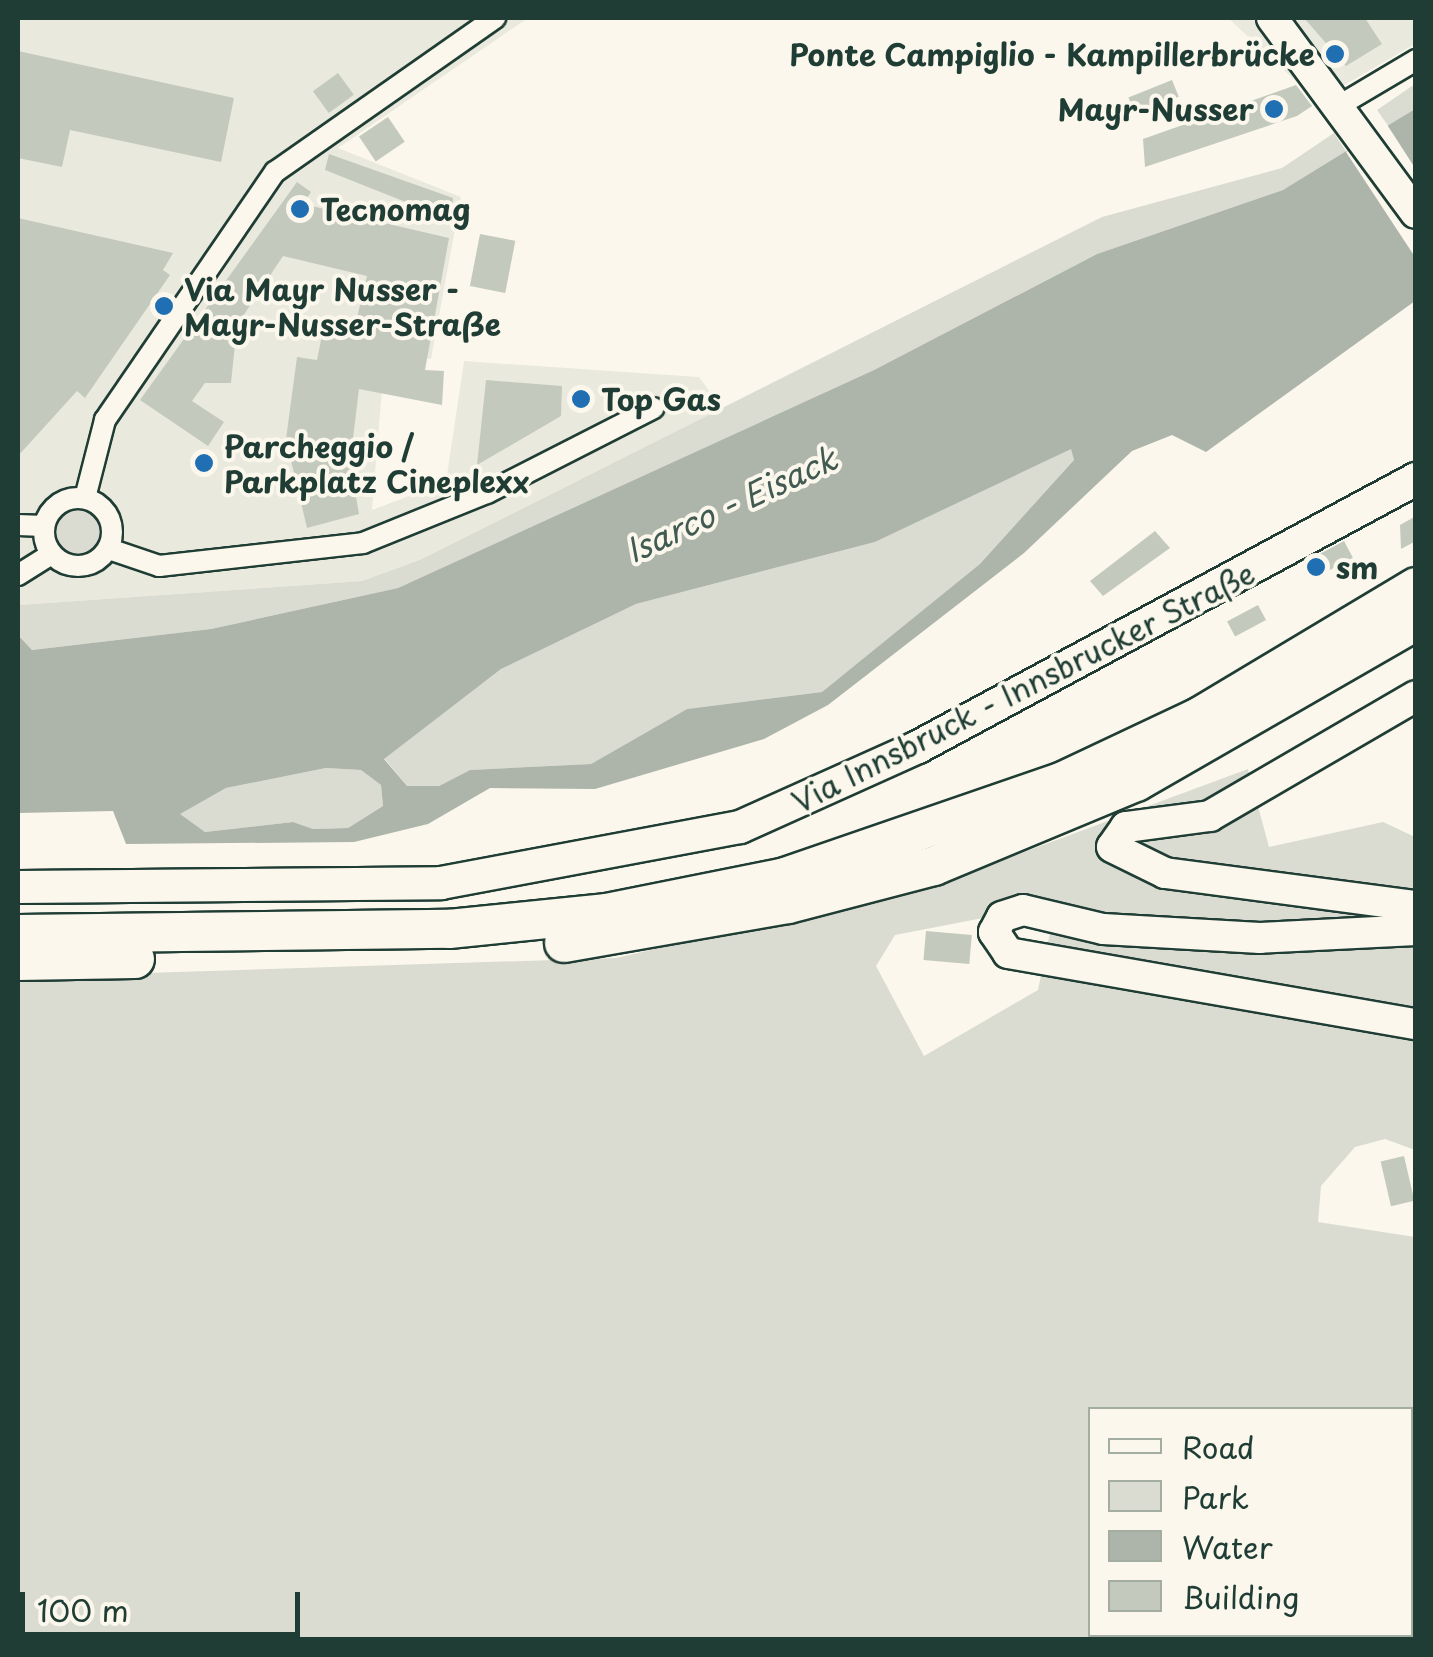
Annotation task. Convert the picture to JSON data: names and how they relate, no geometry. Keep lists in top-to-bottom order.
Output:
{
  "streets": {
    "main road": ["Via Innsbruck - Innsbrucker Straße"]
  },
  "water": ["Isarco - Eisack"],
  "places": [
    "Ponte Campiglio - Kampillerbrücke",
    "Mayr-Nusser",
    "Tecnomag",
    "Via Mayr Nusser - Mayr-Nusser-Straße",
    "Top Gas",
    "Parcheggio / Parkplatz Cineplexx",
    "sm"
  ],
  "legend": [
    "Road",
    "Park",
    "Water",
    "Building"
  ],
  "scale_bar": "100 m"
}
